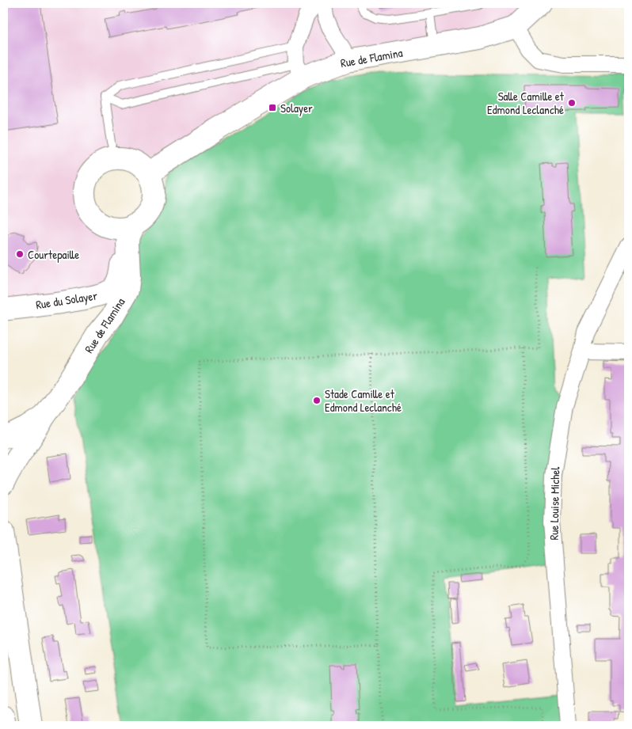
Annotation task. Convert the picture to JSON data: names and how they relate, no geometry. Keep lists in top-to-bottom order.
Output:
{
  "streets": {
    "street": ["Rue de Flamina", "Rue du Solayer", "Rue Louise Michel"]
  },
  "crossings": [
    ["Rue de Flamina", "Rue du Solayer"]
  ],
  "places": {
    "other": ["Salle Camille et Edmond Leclanché", "Courtepaille", "Stade Camille et Edmond Leclanché"],
    "transit": ["Solayer"]
  }
}
